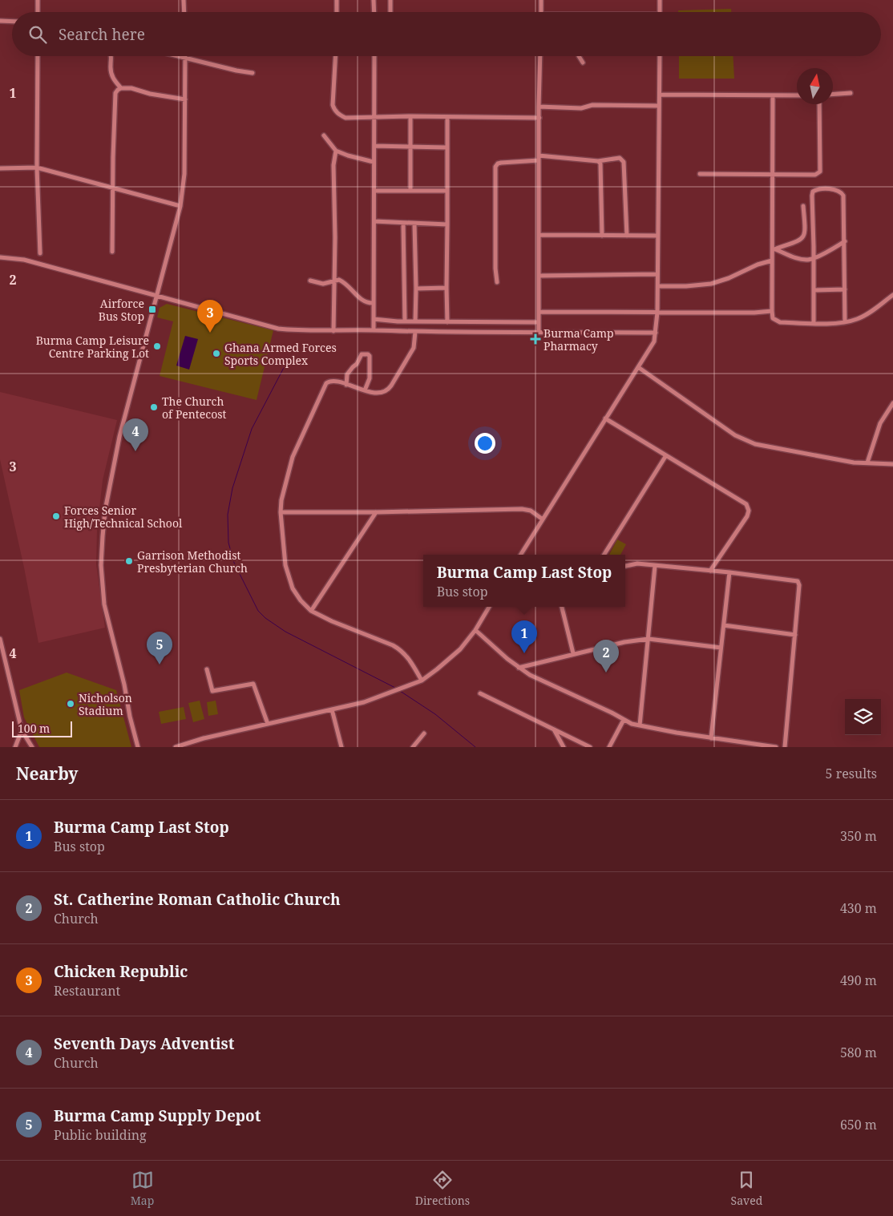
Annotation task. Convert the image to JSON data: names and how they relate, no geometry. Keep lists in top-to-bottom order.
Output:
{
  "places": {
    "transit": ["Airforce Bus Stop"],
    "health": ["Burma Camp Pharmacy"],
    "other": [
      "Burma Camp Leisure Centre Parking Lot",
      "Ghana Armed Forces Sports Complex",
      "The Church of Pentecost",
      "Forces Senior High/Technical School",
      "Garrison Methodist Presbyterian Church",
      "Nicholson Stadium"
    ]
  },
  "scale_bar": "100 m",
  "north": "top",
  "page": {
    "search": "Search here",
    "pins": [
      "3",
      "4",
      "1",
      "5",
      "2"
    ],
    "popup": ["Burma Camp Last Stop", "Bus stop"],
    "scale": "100 m",
    "heading": ["Nearby", "5 results"],
    "list": [
      {
        "mark": "1",
        "name": "Burma Camp Last Stop",
        "note": "Bus stop",
        "value": "350 m"
      },
      {
        "mark": "2",
        "name": "St. Catherine Roman Catholic Church",
        "note": "Church",
        "value": "430 m"
      },
      {
        "mark": "3",
        "name": "Chicken Republic",
        "note": "Restaurant",
        "value": "490 m"
      },
      {
        "mark": "4",
        "name": "Seventh Days Adventist",
        "note": "Church",
        "value": "580 m"
      },
      {
        "mark": "5",
        "name": "Burma Camp Supply Depot",
        "note": "Public building",
        "value": "650 m"
      }
    ],
    "nav": ["Map", "Directions", "Saved"]
  },
  "grid": {
    "rows": [
      "1",
      "2",
      "3",
      "4"
    ]
  }
}
